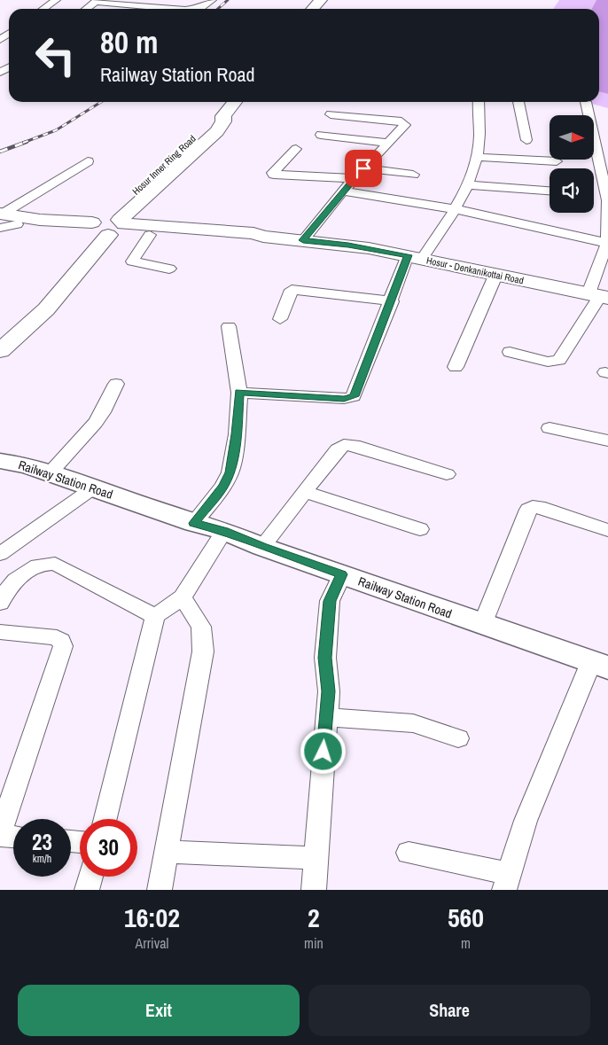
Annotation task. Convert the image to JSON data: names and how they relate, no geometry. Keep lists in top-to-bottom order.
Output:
{
  "streets": {
    "main road": ["Hosur Inner Ring Road", "Hosur - Denkanikottai Road", "Railway Station Road"]
  },
  "crossings": [
    ["Hosur Inner Ring Road", "Hosur - Denkanikottai Road"]
  ],
  "north": "right",
  "page": {
    "turn": ["80 m", "Railway Station Road"],
    "speed": "23 km/h",
    "limit": "30",
    "eta": [
      "16:02",
      "Arrival",
      "2",
      "min",
      "560",
      "m"
    ],
    "buttons": ["Exit", "Share"]
  }
}
